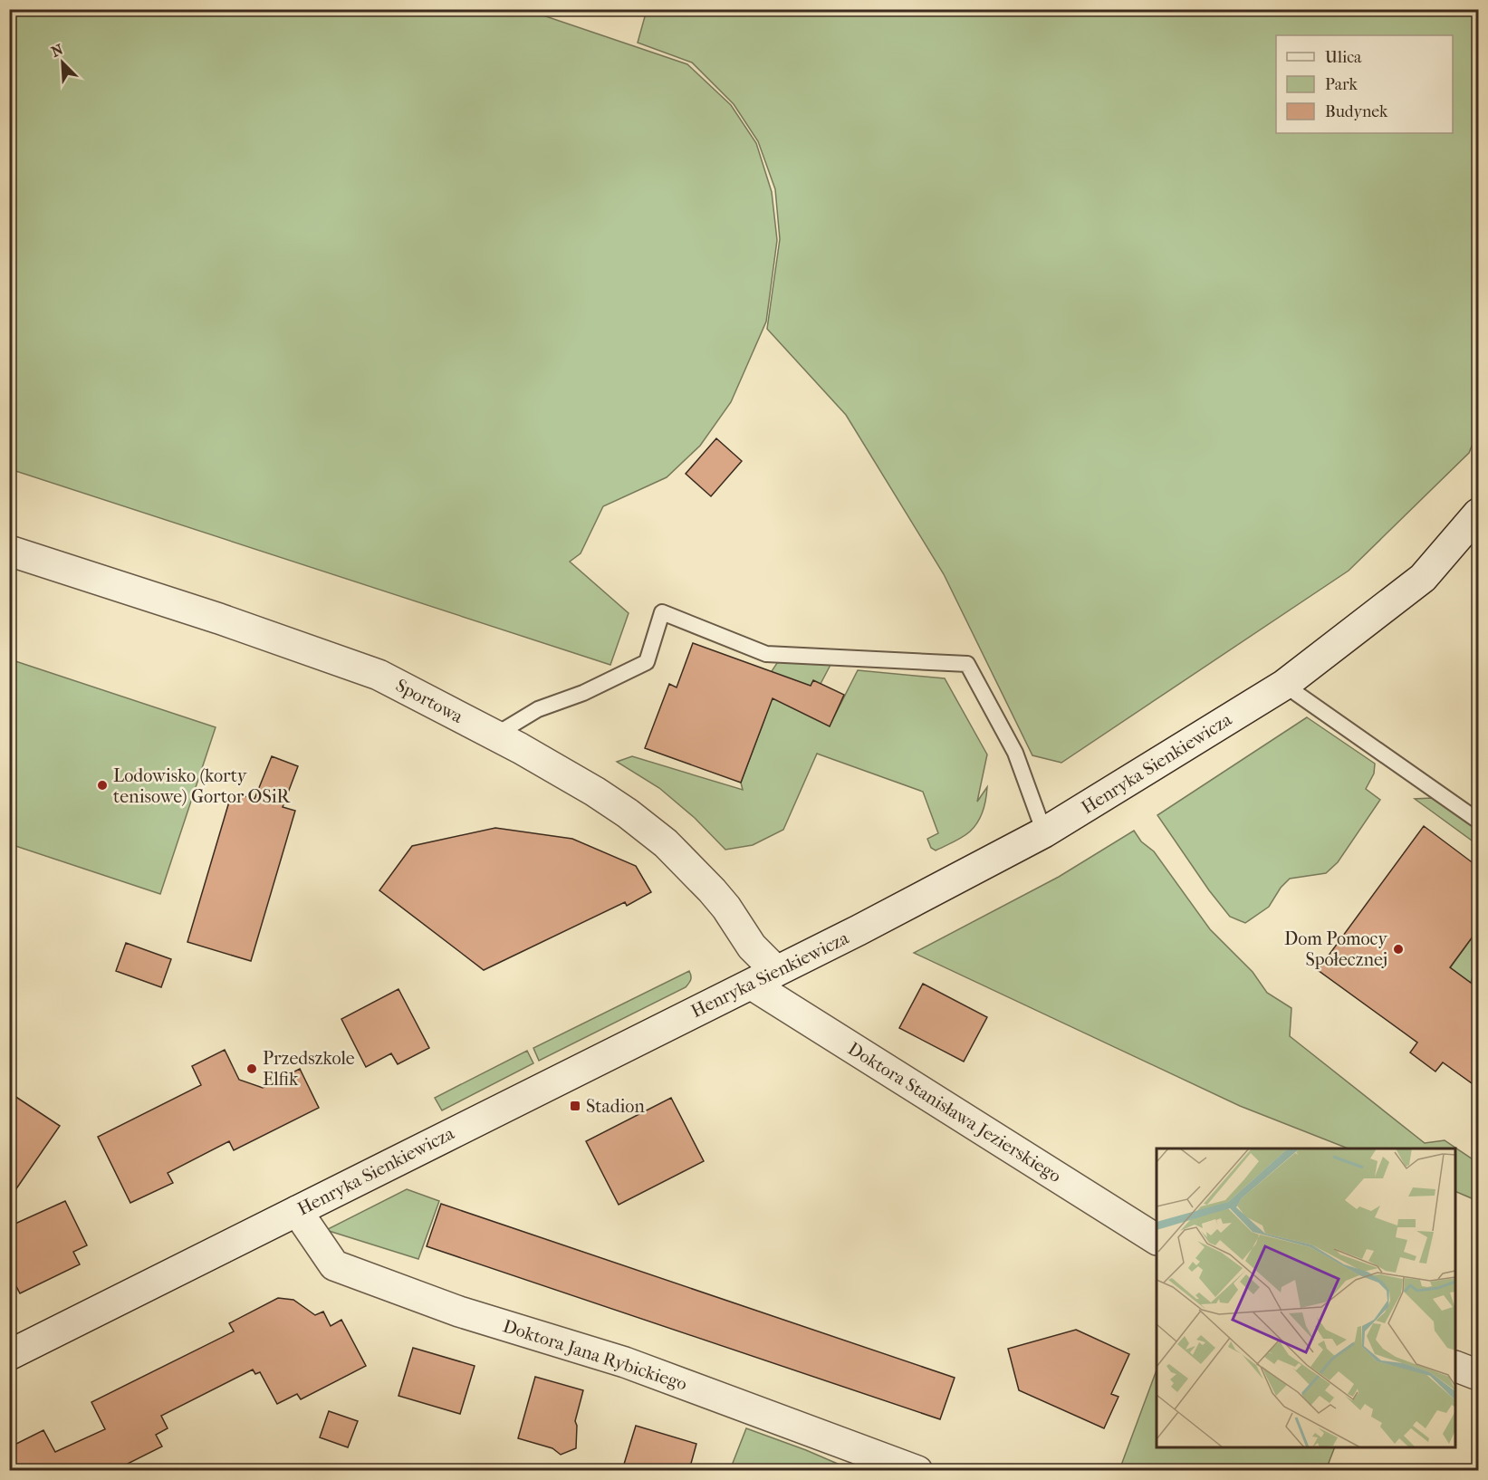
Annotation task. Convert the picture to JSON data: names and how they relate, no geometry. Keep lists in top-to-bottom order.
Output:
{
  "streets": {
    "street": [
      "Sportowa",
      "Henryka Sienkiewicza",
      "Doktora Stanisława Jezierskiego",
      "Doktora Jana Rybickiego"
    ]
  },
  "crossings": [
    ["Sportowa", "Henryka Sienkiewicza"],
    ["Sportowa", "Doktora Stanisława Jezierskiego"],
    ["Henryka Sienkiewicza", "Doktora Stanisława Jezierskiego"],
    ["Henryka Sienkiewicza", "Doktora Jana Rybickiego"]
  ],
  "places": {
    "other": ["Lodowisko (korty tenisowe) Gortor OSiR", "Dom Pomocy Społecznej", "Przedszkole Elfik"],
    "transit": ["Stadion"]
  },
  "legend": ["Ulica", "Park", "Budynek"],
  "north": "top left"
}
